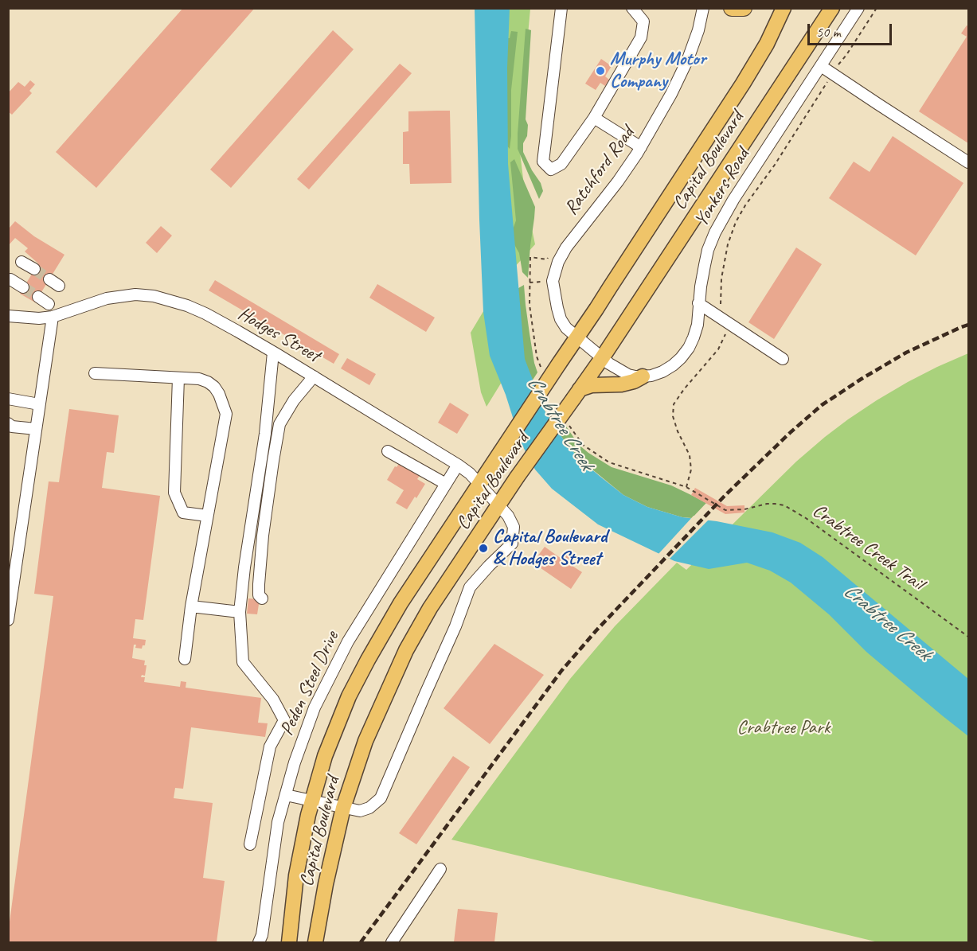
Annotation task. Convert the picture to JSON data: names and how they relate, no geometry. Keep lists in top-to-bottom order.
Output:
{
  "streets": {
    "main road": ["Capital Boulevard"],
    "street": [
      "Ratchford Road",
      "Yonkers Road",
      "Hodges Street",
      "Peden Steel Drive"
    ],
    "path": ["Crabtree Creek Trail"]
  },
  "crossings": [
    ["Capital Boulevard", "Ratchford Road"],
    ["Capital Boulevard", "Hodges Street"],
    ["Hodges Street", "Peden Steel Drive"]
  ],
  "water": ["Crabtree Creek"],
  "parks": ["Crabtree Park"],
  "places": ["Murphy Motor Company", "Capital Boulevard & Hodges Street"],
  "scale_bar": "50 m"
}
